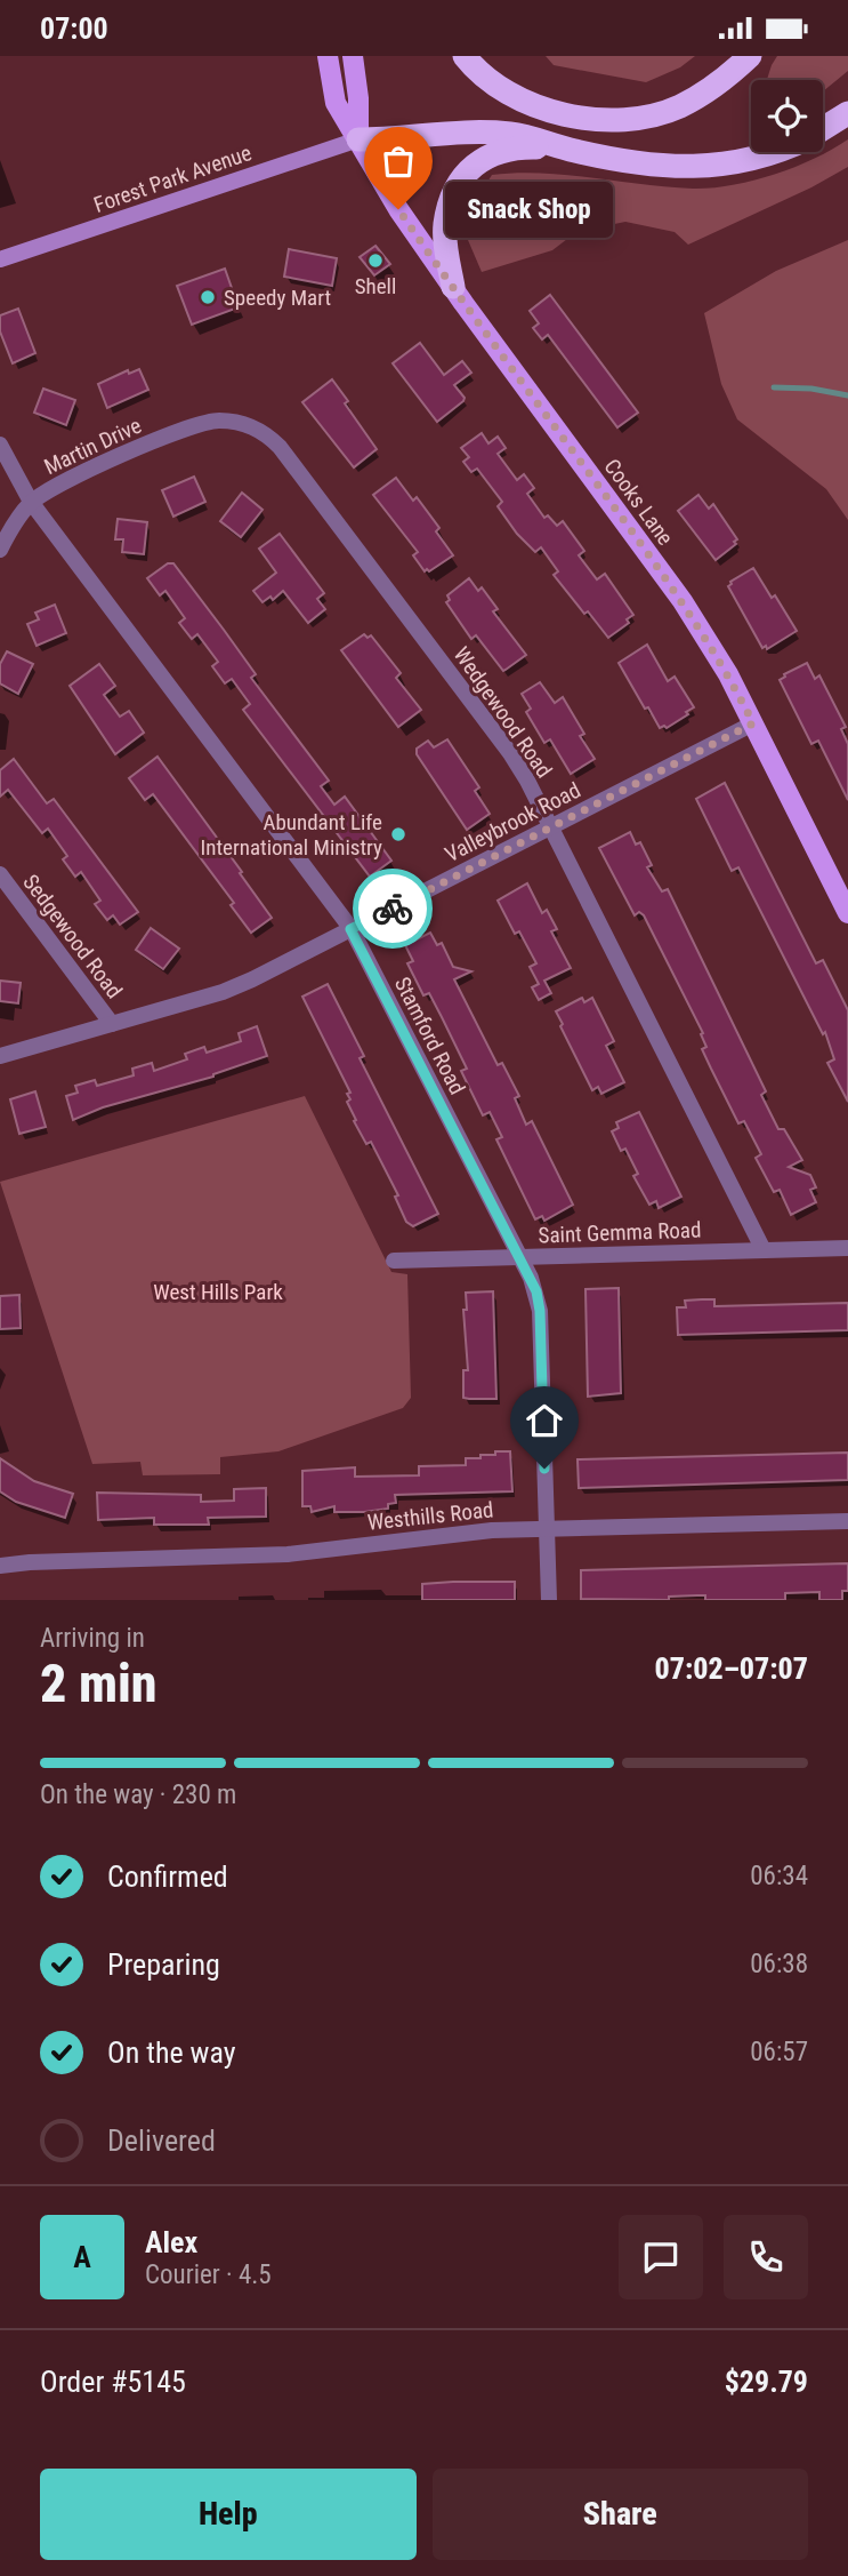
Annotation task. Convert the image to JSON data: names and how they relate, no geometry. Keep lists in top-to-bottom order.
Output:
{
  "streets": {
    "main road": ["Cooks Lane"],
    "street": [
      "Forest Park Avenue",
      "Martin Drive",
      "Wedgewood Road",
      "Valleybrook Road",
      "Sedgewood Road",
      "Stamford Road",
      "Saint Gemma Road",
      "Westhills Road"
    ]
  },
  "crossings": [
    ["Forest Park Avenue", "Cooks Lane"],
    ["Martin Drive", "Wedgewood Road"],
    ["Martin Drive", "Stamford Road"],
    ["Cooks Lane", "Valleybrook Road"],
    ["Wedgewood Road", "Valleybrook Road"],
    ["Wedgewood Road", "Saint Gemma Road"],
    ["Valleybrook Road", "Sedgewood Road"],
    ["Valleybrook Road", "Stamford Road"],
    ["Stamford Road", "Saint Gemma Road"],
    ["Stamford Road", "Westhills Road"]
  ],
  "parks": ["West Hills Park"],
  "places": [
    "Snack Shop",
    "Shell",
    "Speedy Mart",
    "Abundant Life International Ministry"
  ],
  "page": {
    "status": "07:00",
    "bubble": "Snack Shop",
    "heading": ["2 min", "Arriving in", "07:02–07:07"],
    "panel": [
      "Alex",
      "Courier · 4.5",
      "Order #5145",
      "$29.79"
    ],
    "bar": "On the way · 230 m",
    "list": [
      ["Confirmed", "06:34"],
      ["Preparing", "06:38"],
      ["On the way", "06:57"],
      "Delivered"
    ],
    "round": "A",
    "buttons": ["Help", "Share"]
  }
}
